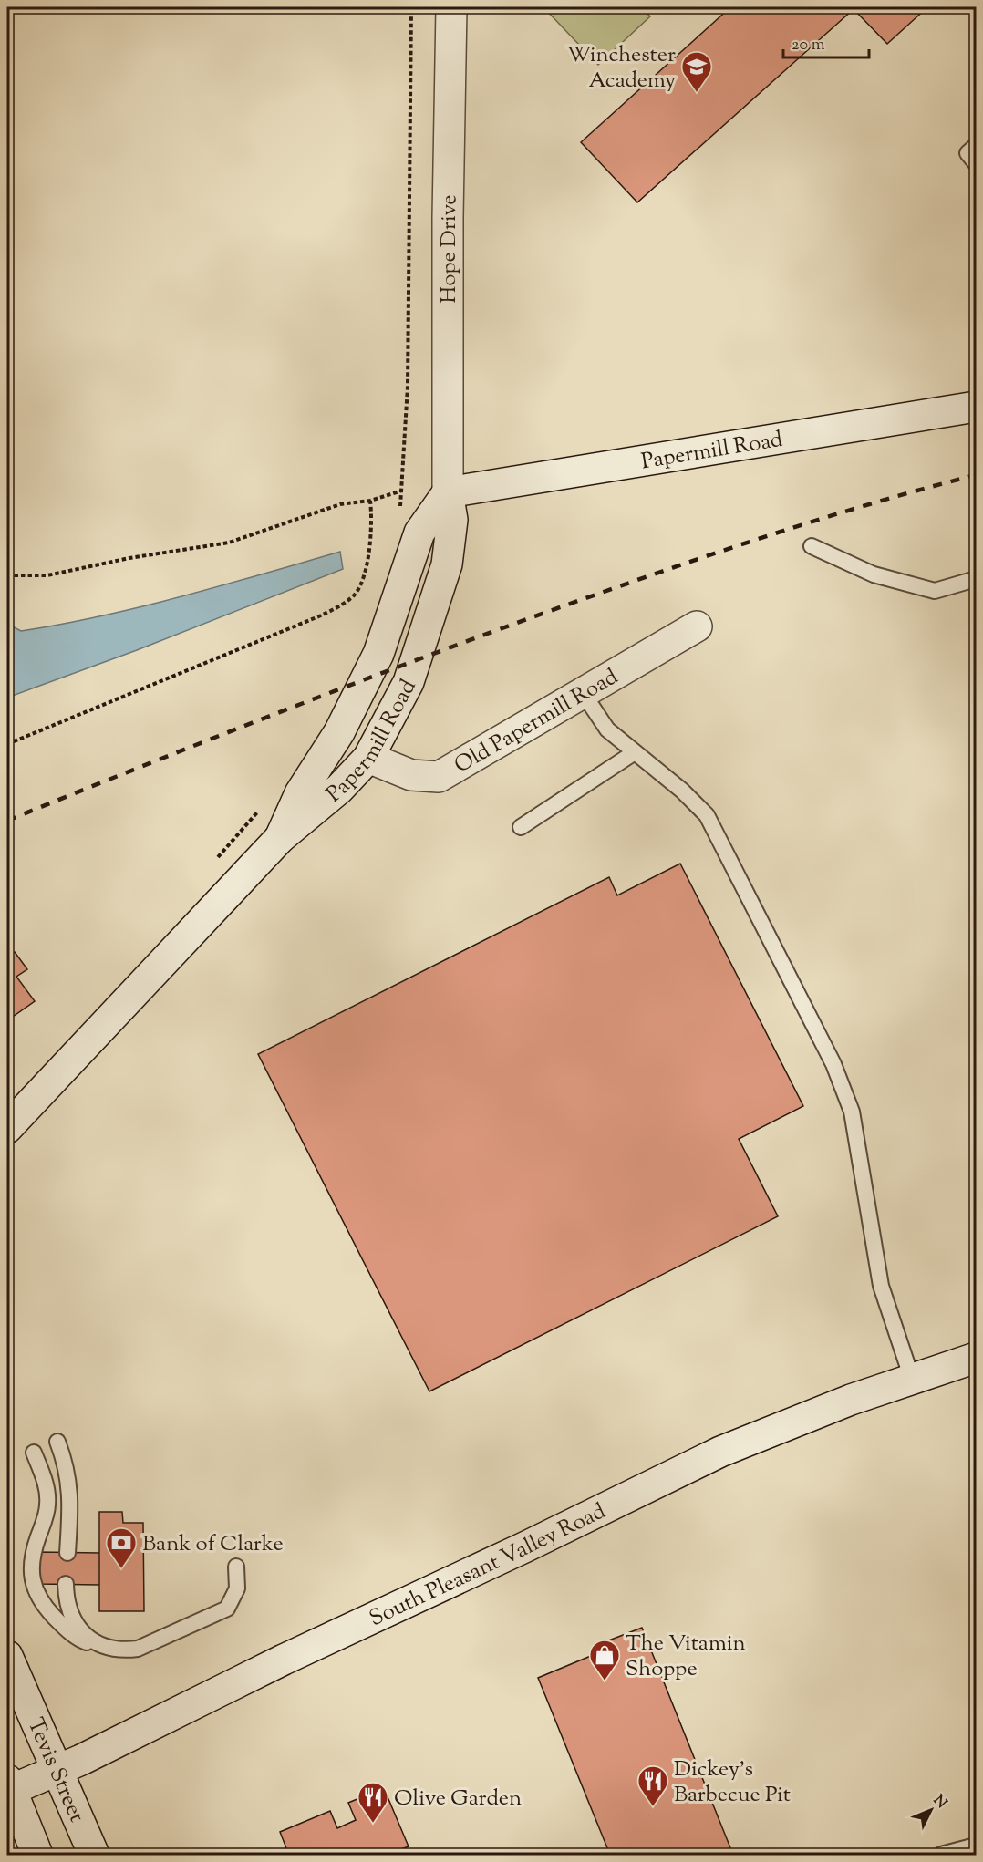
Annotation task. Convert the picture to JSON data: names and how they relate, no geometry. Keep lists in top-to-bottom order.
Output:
{
  "streets": {
    "main road": [
      "Hope Drive",
      "Papermill Road",
      "Old Papermill Road",
      "South Pleasant Valley Road",
      "Tevis Street"
    ]
  },
  "crossings": [
    ["Hope Drive", "Papermill Road"],
    ["Papermill Road", "Old Papermill Road"],
    ["South Pleasant Valley Road", "Tevis Street"]
  ],
  "places": {
    "school or university": ["Winchester Academy"],
    "bank": ["Bank of Clarke"],
    "shop": ["The Vitamin Shoppe"],
    "restaurant": ["Dickey's Barbecue Pit", "Olive Garden"]
  },
  "scale_bar": "20 m",
  "north": "top right"
}
